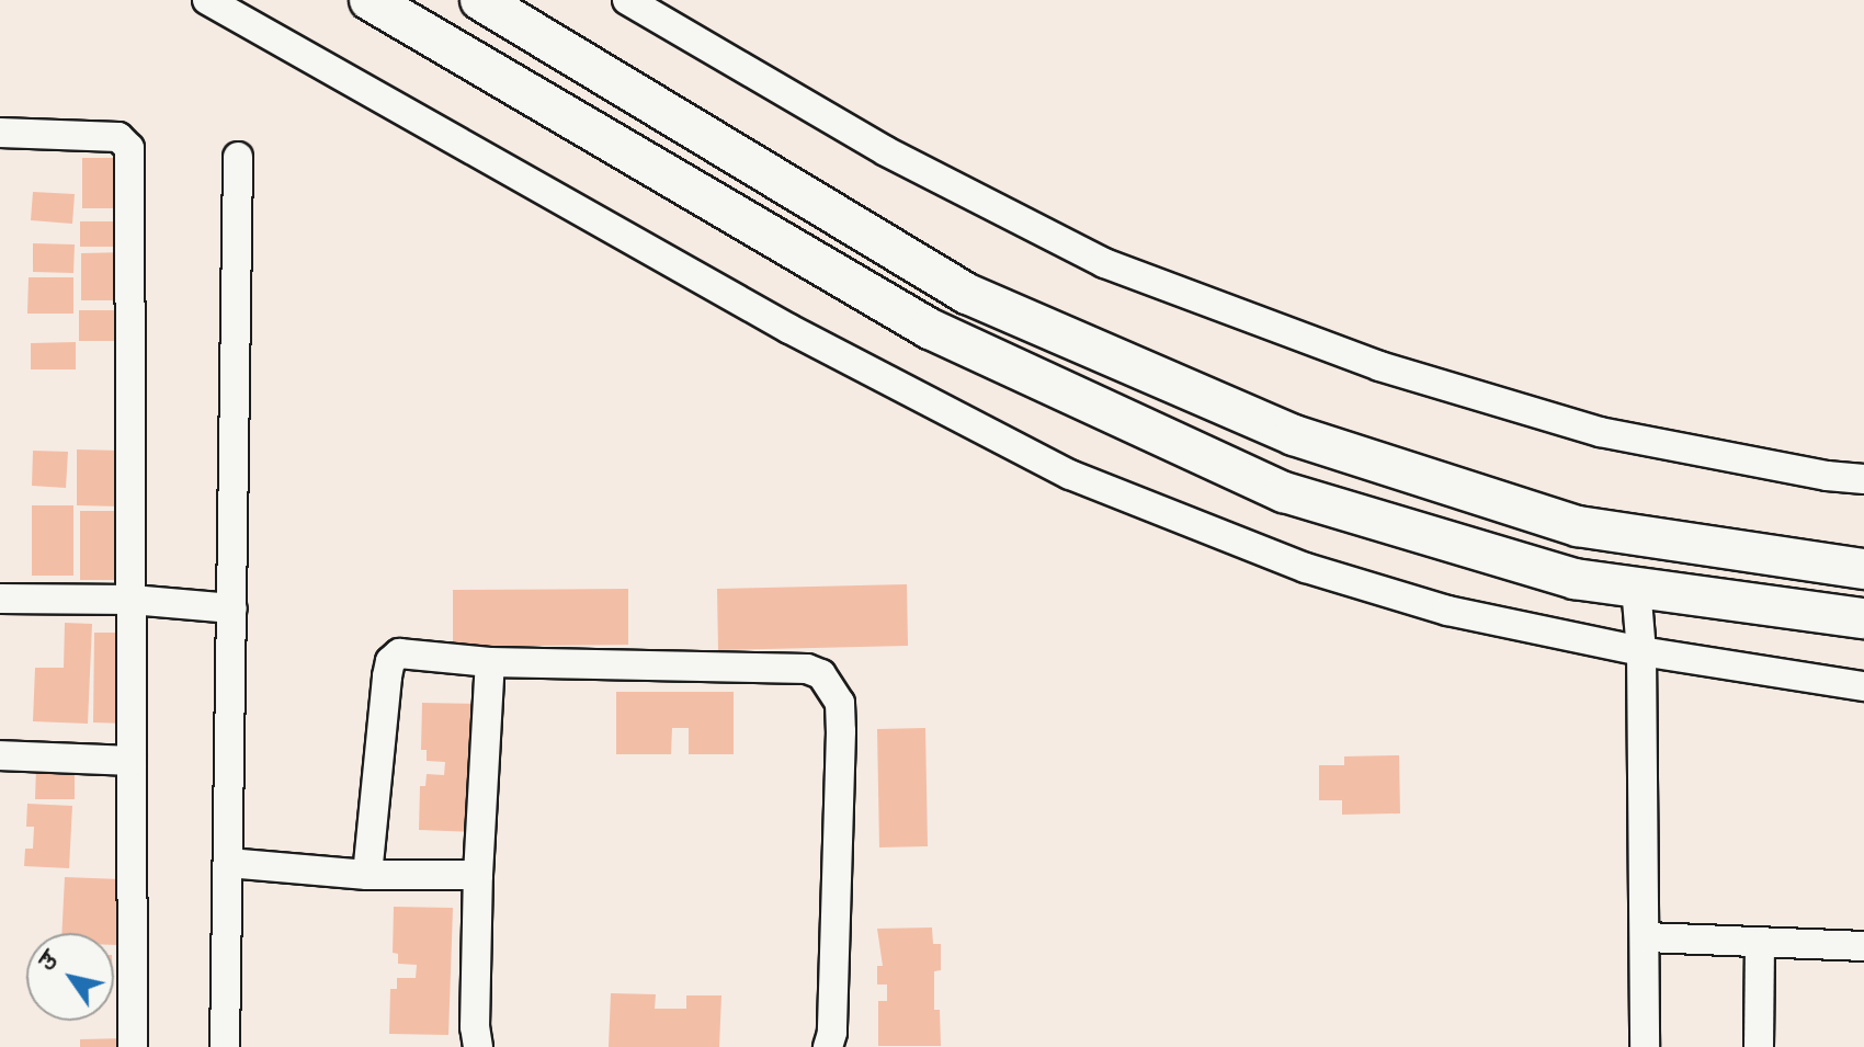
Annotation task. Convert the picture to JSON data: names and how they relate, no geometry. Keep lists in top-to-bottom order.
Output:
{
  "north": "top left"
}
